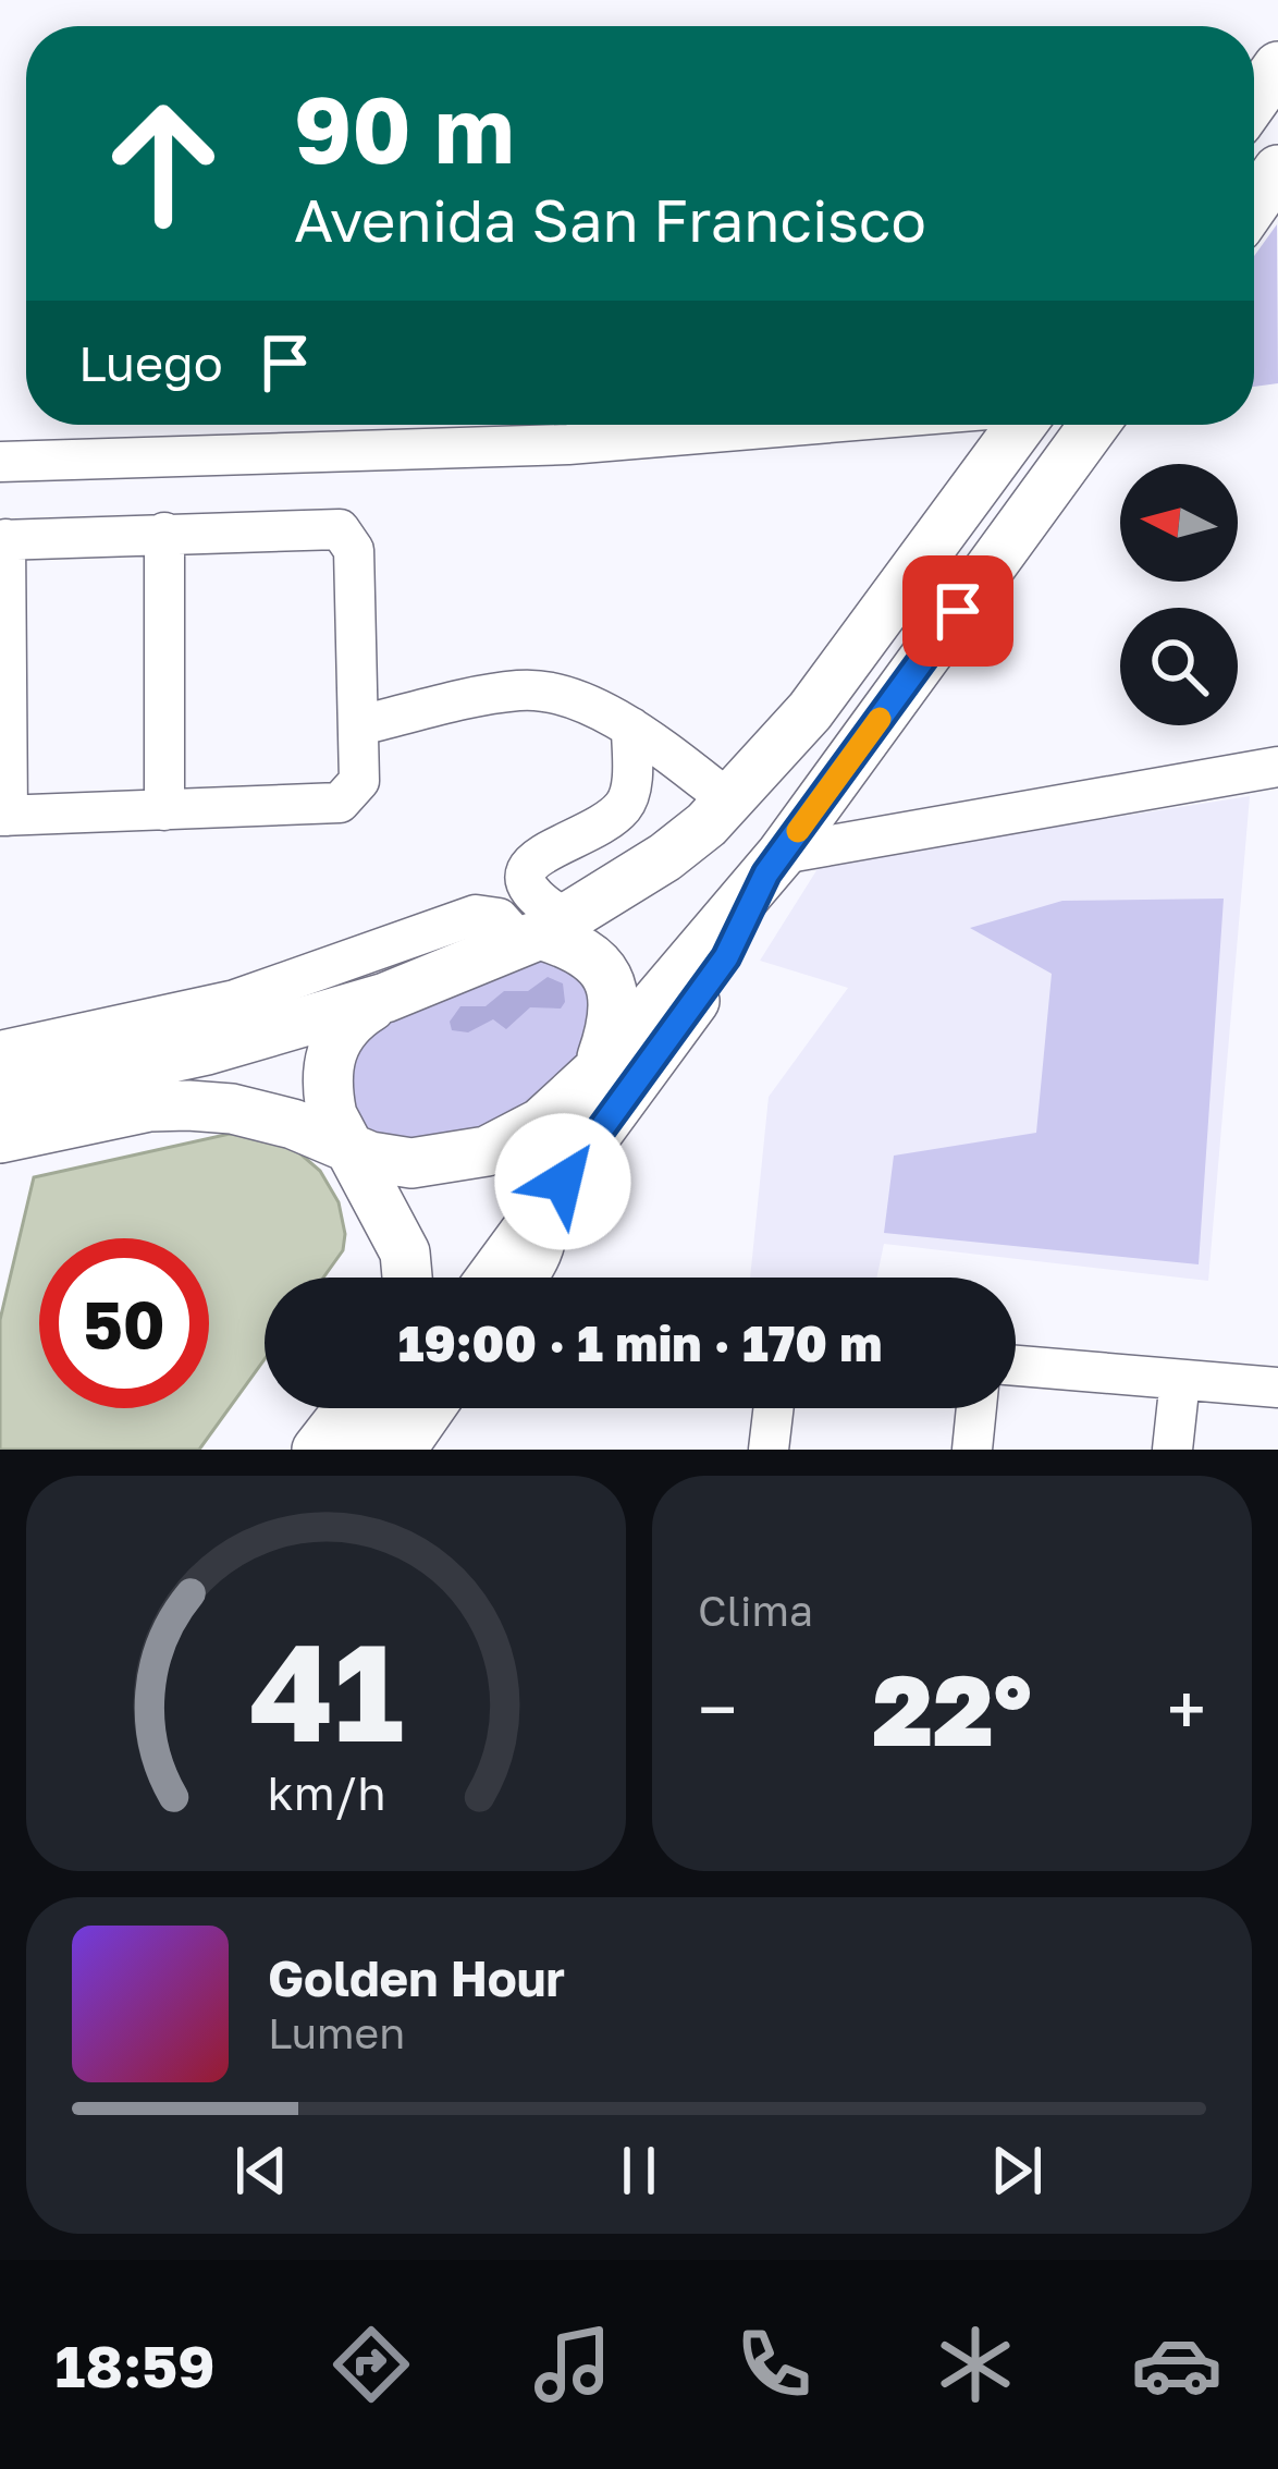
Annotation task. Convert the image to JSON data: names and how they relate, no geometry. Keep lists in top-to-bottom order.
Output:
{
  "north": "left",
  "page": {
    "turn": ["90 m", "Avenida San Francisco"],
    "then": "Luego",
    "limit": "50",
    "trip": "19:00 · 1 min · 170 m",
    "tile": "Clima",
    "heat": ["−", "22°", "+"],
    "song": ["Golden Hour", "Lumen"],
    "tabs": "18:59",
    "gauge": ["41", "km/h"]
  }
}
